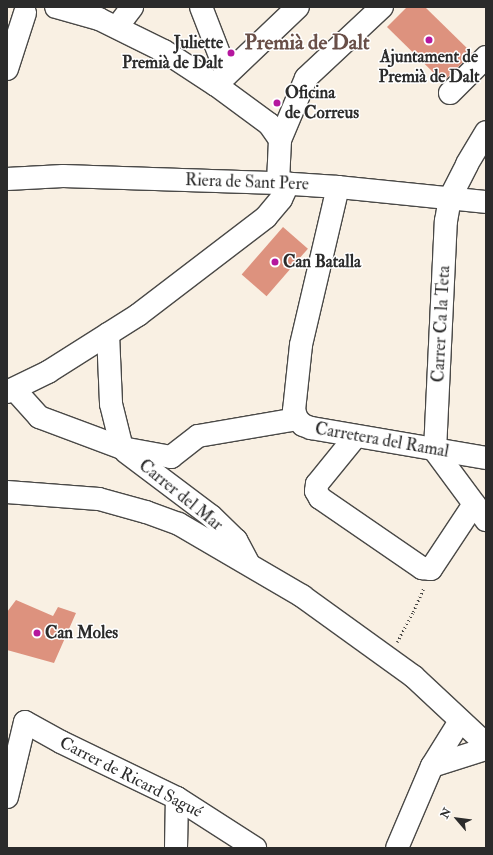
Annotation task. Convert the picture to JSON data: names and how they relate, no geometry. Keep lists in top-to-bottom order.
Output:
{
  "streets": {
    "street": [
      "Riera de Sant Pere",
      "Carrer Ca la Teta",
      "Carretera del Ramal",
      "Carrer del Mar",
      "Carrer de Ricard Sagué"
    ]
  },
  "crossings": [
    ["Riera de Sant Pere", "Carrer Ca la Teta"],
    ["Carrer Ca la Teta", "Carretera del Ramal"],
    ["Carretera del Ramal", "Carrer del Mar"]
  ],
  "districts": ["Premià de Dalt"],
  "places": [
    "Ajuntament de Premià de Dalt",
    "Juliette Premià de Dalt",
    "Oficina de Correus",
    "Can Batalla",
    "Can Moles"
  ],
  "north": "top left"
}
